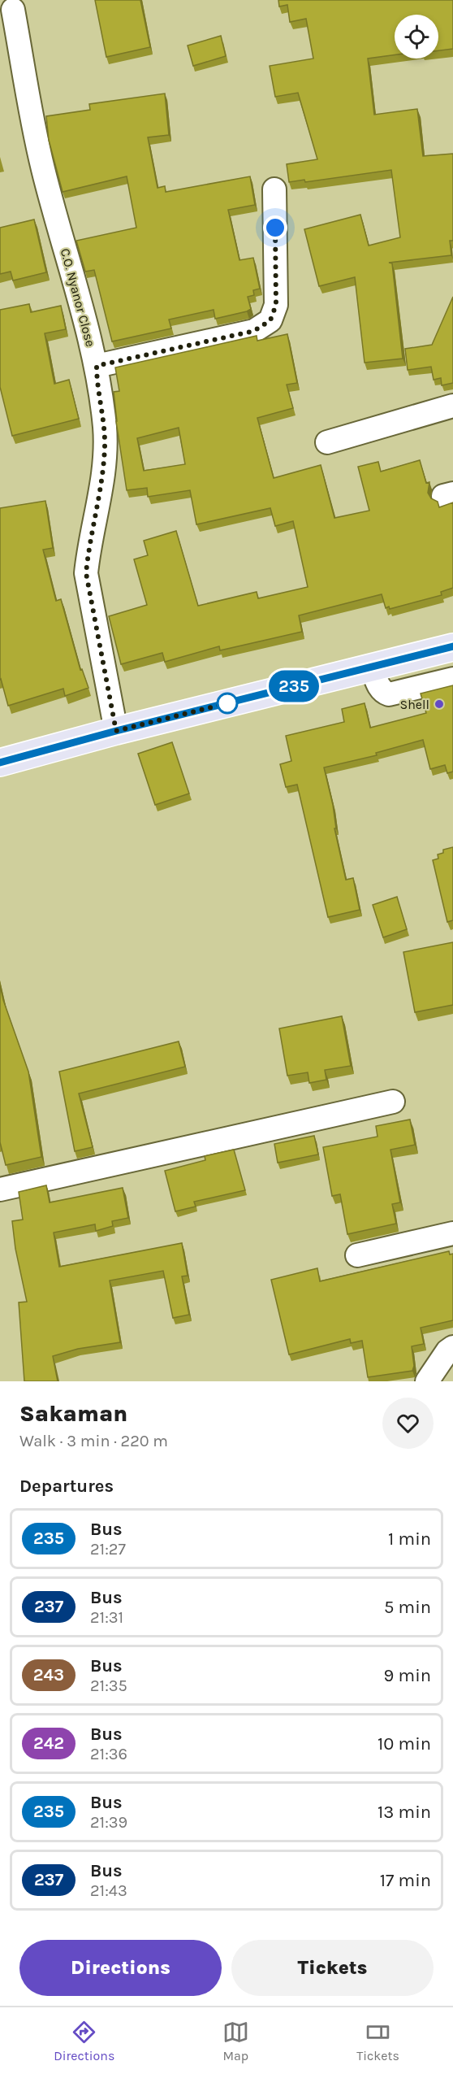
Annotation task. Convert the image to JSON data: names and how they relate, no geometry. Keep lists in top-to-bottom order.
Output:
{
  "streets": {
    "street": ["C.O. Nyanor Close"]
  },
  "places": ["Shell"],
  "lines": ["bus line 235"],
  "page": {
    "on_map": "235",
    "heading": [
      ["Sakaman", "Walk · 3 min · 220 m"],
      "Departures"
    ],
    "list": [
      {
        "mark": "235",
        "name": "Bus",
        "note": "21:27",
        "value": "1 min"
      },
      {
        "mark": "237",
        "name": "Bus",
        "note": "21:31",
        "value": "5 min"
      },
      {
        "mark": "243",
        "name": "Bus",
        "note": "21:35",
        "value": "9 min"
      },
      {
        "mark": "242",
        "name": "Bus",
        "note": "21:36",
        "value": "10 min"
      },
      {
        "mark": "235",
        "name": "Bus",
        "note": "21:39",
        "value": "13 min"
      },
      {
        "mark": "237",
        "name": "Bus",
        "note": "21:43",
        "value": "17 min"
      }
    ],
    "buttons": ["Directions", "Tickets"],
    "tabs": ["Directions", "Map", "Tickets"]
  }
}
